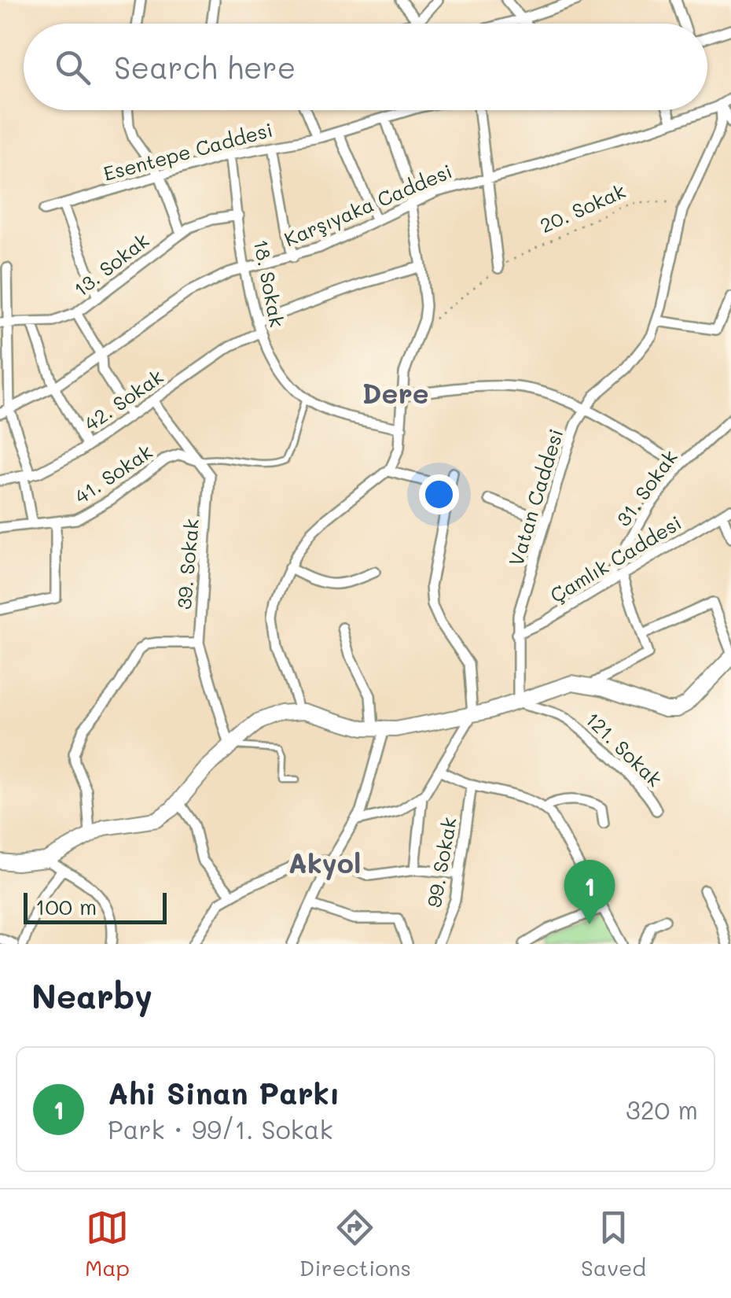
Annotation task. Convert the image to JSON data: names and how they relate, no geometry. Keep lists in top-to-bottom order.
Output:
{
  "streets": {
    "street": [
      "Esentepe Caddesi",
      "Karşıyaka Caddesi",
      "13. Sokak",
      "18. Sokak",
      "42. Sokak",
      "41. Sokak",
      "31. Sokak",
      "Vatan Caddesi",
      "Çamlık Caddesi",
      "39. Sokak",
      "121. Sokak",
      "99. Sokak"
    ],
    "path": ["20. Sokak"]
  },
  "crossings": [
    ["Esentepe Caddesi", "18. Sokak"],
    ["Karşıyaka Caddesi", "18. Sokak"],
    ["Karşıyaka Caddesi", "Vatan Caddesi"],
    ["20. Sokak", "Vatan Caddesi"],
    ["13. Sokak", "18. Sokak"],
    ["18. Sokak", "42. Sokak"],
    ["42. Sokak", "39. Sokak"],
    ["41. Sokak", "39. Sokak"],
    ["31. Sokak", "Çamlık Caddesi"],
    ["Vatan Caddesi", "Çamlık Caddesi"],
    ["Vatan Caddesi", "121. Sokak"]
  ],
  "districts": ["Dere", "Akyol"],
  "scale_bar": "100 m",
  "page": {
    "search": "Search here",
    "pins": "1",
    "scale": "100 m",
    "heading": "Nearby",
    "list": [
      {
        "mark": "1",
        "name": "Ahi Sinan Parkı",
        "note": "Park · 99/1. Sokak",
        "value": "320 m"
      }
    ],
    "nav": ["Map", "Directions", "Saved"]
  }
}
